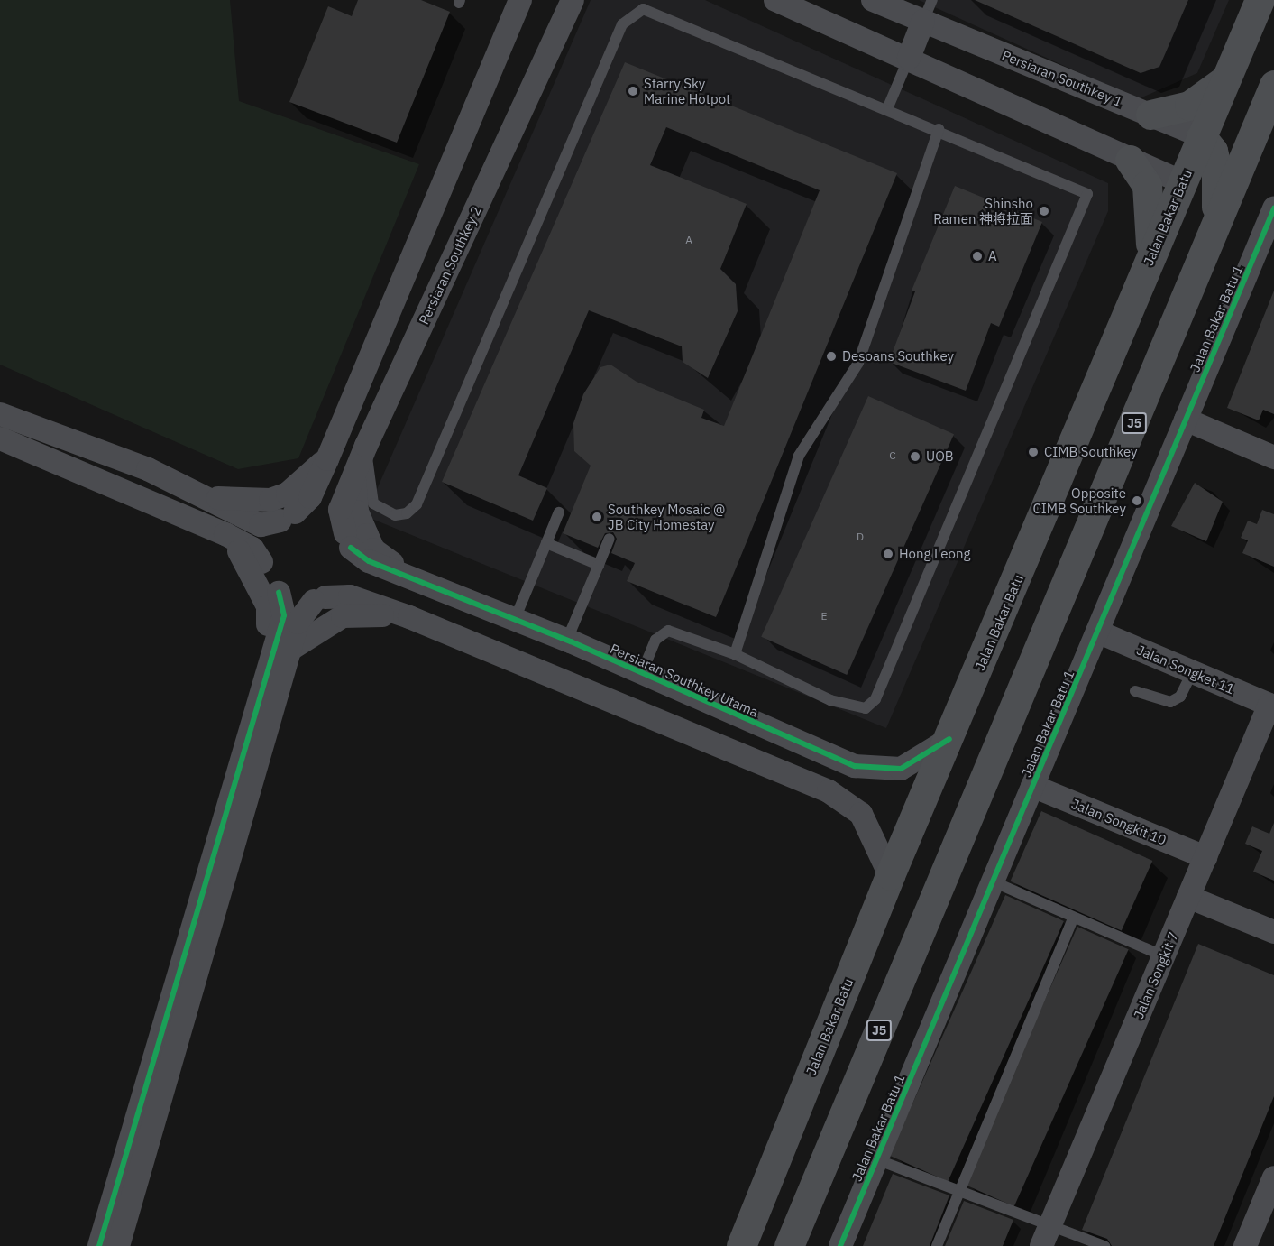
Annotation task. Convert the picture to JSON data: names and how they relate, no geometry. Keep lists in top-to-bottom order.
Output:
{
  "streets": {
    "main road": ["Jalan Bakar Batu", "J5"],
    "street": [
      "Persiaran Southkey 1",
      "Persiaran Southkey 2",
      "Jalan Bakar Batu 1",
      "Jalan Songket 11",
      "Persiaran Southkey Utama",
      "Jalan Songkit 10",
      "Jalan Songkit 7"
    ]
  },
  "crossings": [
    ["Persiaran Southkey 1", "Jalan Bakar Batu"],
    ["Jalan Bakar Batu", "Persiaran Southkey Utama"],
    ["Persiaran Southkey 2", "Persiaran Southkey Utama"],
    ["Jalan Bakar Batu 1", "Jalan Songket 11"],
    ["Jalan Bakar Batu 1", "Jalan Songkit 10"],
    ["Jalan Songket 11", "Jalan Songkit 7"],
    ["Jalan Songkit 10", "Jalan Songkit 7"]
  ],
  "places": [
    "Starry Sky Marine Hotpot",
    "Shinsho Ramen 神将拉面",
    "A",
    "Desoans Southkey",
    "CIMB Southkey",
    "UOB",
    "Opposite CIMB Southkey",
    "Southkey Mosaic @ JB City Homestay",
    "Hong Leong"
  ],
  "house_numbers": [
    "A",
    "C",
    "D",
    "E"
  ]
}
